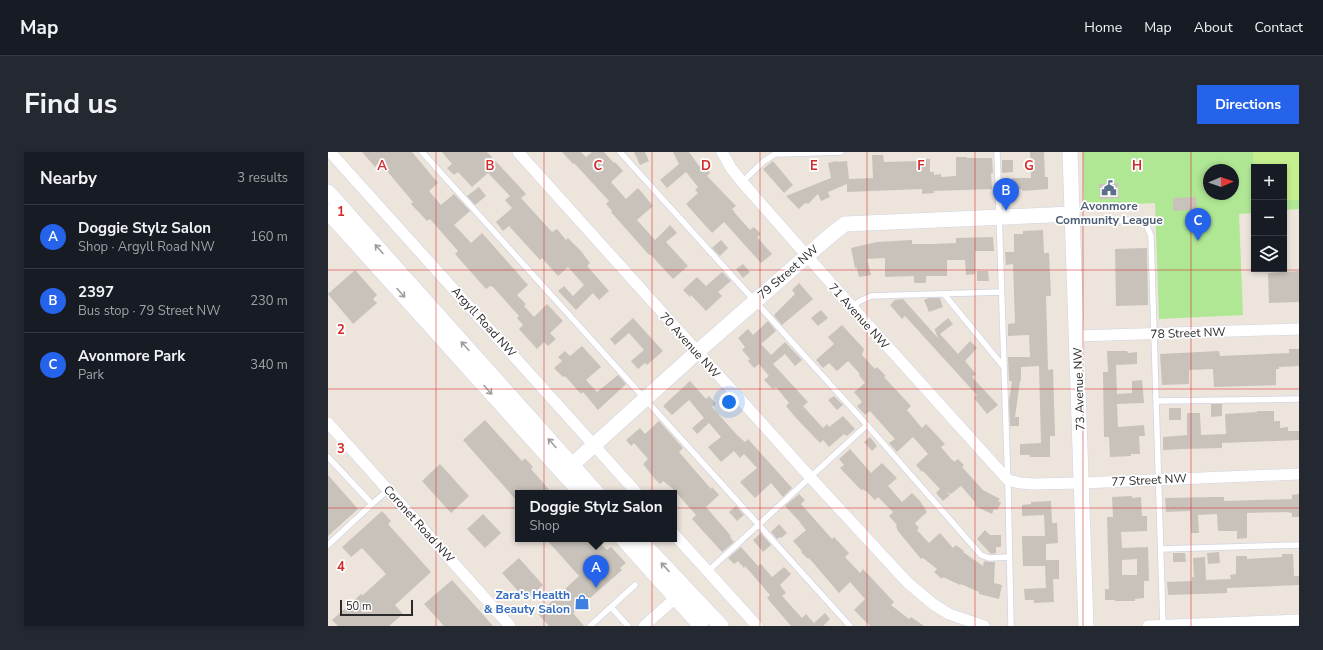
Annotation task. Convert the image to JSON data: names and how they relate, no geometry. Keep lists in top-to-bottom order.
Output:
{
  "streets": {
    "street": [
      "79 Street NW",
      "71 Avenue NW",
      "Argyll Road NW",
      "78 Street NW",
      "70 Avenue NW",
      "73 Avenue NW",
      "77 Street NW",
      "Coronet Road NW"
    ]
  },
  "crossings": [
    ["79 Street NW", "71 Avenue NW"],
    ["79 Street NW", "Argyll Road NW"],
    ["79 Street NW", "70 Avenue NW"],
    ["79 Street NW", "73 Avenue NW"],
    ["71 Avenue NW", "77 Street NW"],
    ["78 Street NW", "73 Avenue NW"],
    ["73 Avenue NW", "77 Street NW"]
  ],
  "places": {
    "public building": ["Avonmore Community League"],
    "shop": ["Zara's Health & Beauty Salon"]
  },
  "scale_bar": "50 m",
  "north": "right",
  "page": {
    "header": "Map",
    "nav": [
      "Home",
      "Map",
      "About",
      "Contact"
    ],
    "title": "Find us",
    "buttons": "Directions",
    "heading": ["Nearby", "3 results"],
    "map_buttons": ["+", "−"],
    "pins": ["B", "C", "A"],
    "list": [
      {
        "mark": "A",
        "name": "Doggie Stylz Salon",
        "note": "Shop · Argyll Road NW",
        "value": "160 m"
      },
      {
        "mark": "B",
        "name": "2397",
        "note": "Bus stop · 79 Street NW",
        "value": "230 m"
      },
      {
        "mark": "C",
        "name": "Avonmore Park",
        "note": "Park",
        "value": "340 m"
      }
    ],
    "popup": ["Doggie Stylz Salon", "Shop"],
    "scale": "50 m"
  },
  "grid": {
    "columns": [
      "A",
      "B",
      "C",
      "D",
      "E",
      "F",
      "G",
      "H"
    ],
    "rows": [
      "1",
      "2",
      "3",
      "4"
    ]
  }
}
